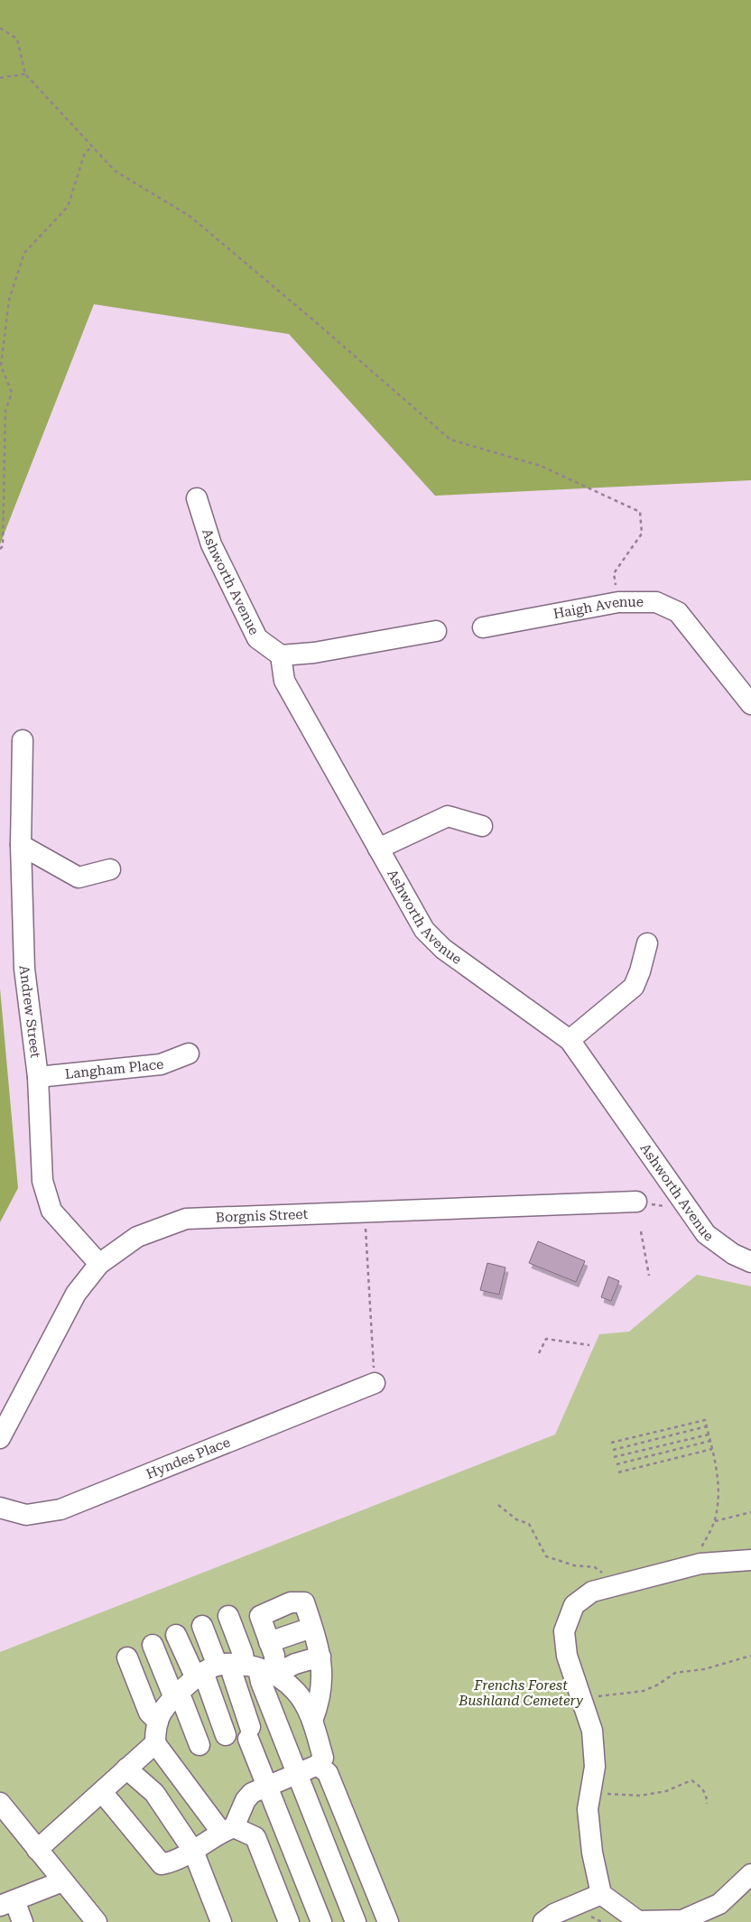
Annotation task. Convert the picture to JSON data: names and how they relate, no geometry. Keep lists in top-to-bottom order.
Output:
{
  "streets": {
    "street": [
      "Ashworth Avenue",
      "Haigh Avenue",
      "Andrew Street",
      "Langham Place",
      "Borgnis Street",
      "Hyndes Place"
    ]
  },
  "crossings": [
    ["Andrew Street", "Langham Place"],
    ["Andrew Street", "Borgnis Street"]
  ],
  "parks": ["Frenchs Forest Bushland Cemetery"]
}
